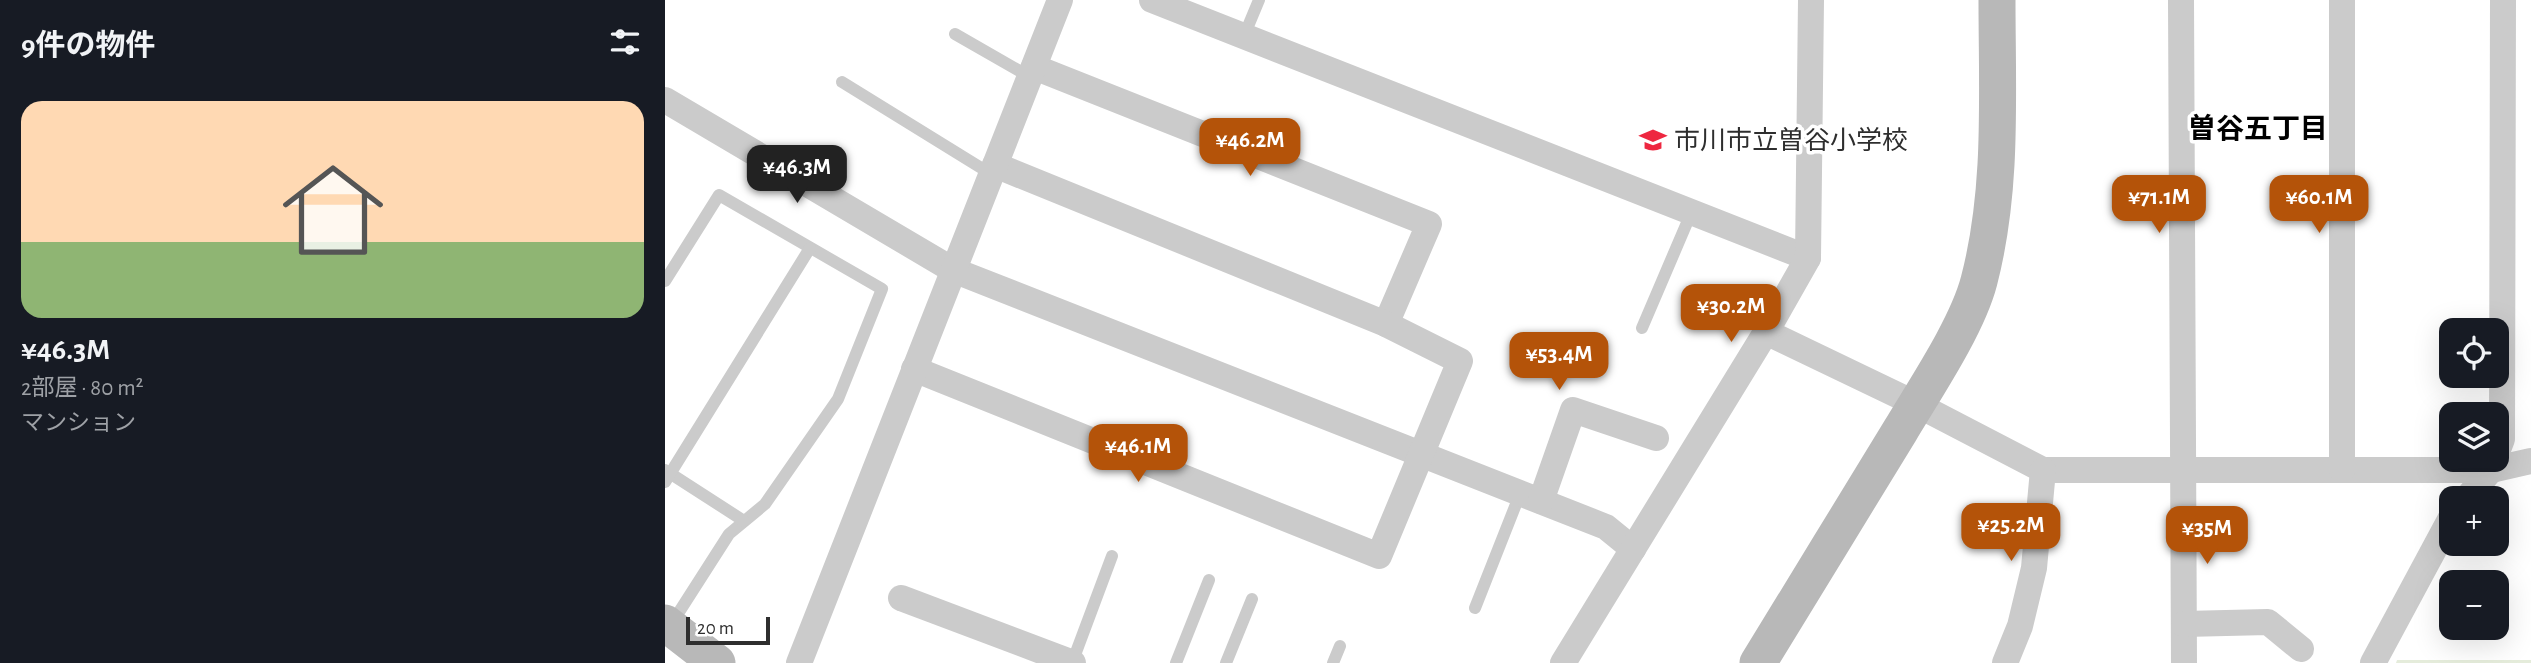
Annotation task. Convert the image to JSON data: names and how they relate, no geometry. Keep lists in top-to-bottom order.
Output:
{
  "districts": ["曽谷五丁目"],
  "places": {
    "school or university": ["市川市立曽谷小学校"]
  },
  "scale_bar": "20 m",
  "page": {
    "heading": "9件の物件",
    "list": [
      {
        "name": "¥46.3M",
        "note": "2部屋 · 80 m² · マンション"
      }
    ],
    "price": [
      "¥46.2M",
      "¥46.3M",
      "¥71.1M",
      "¥60.1M",
      "¥30.2M",
      "¥53.4M",
      "¥46.1M",
      "¥25.2M",
      "¥35M"
    ],
    "map_buttons": ["+", "−"],
    "scale": "20 m"
  }
}
